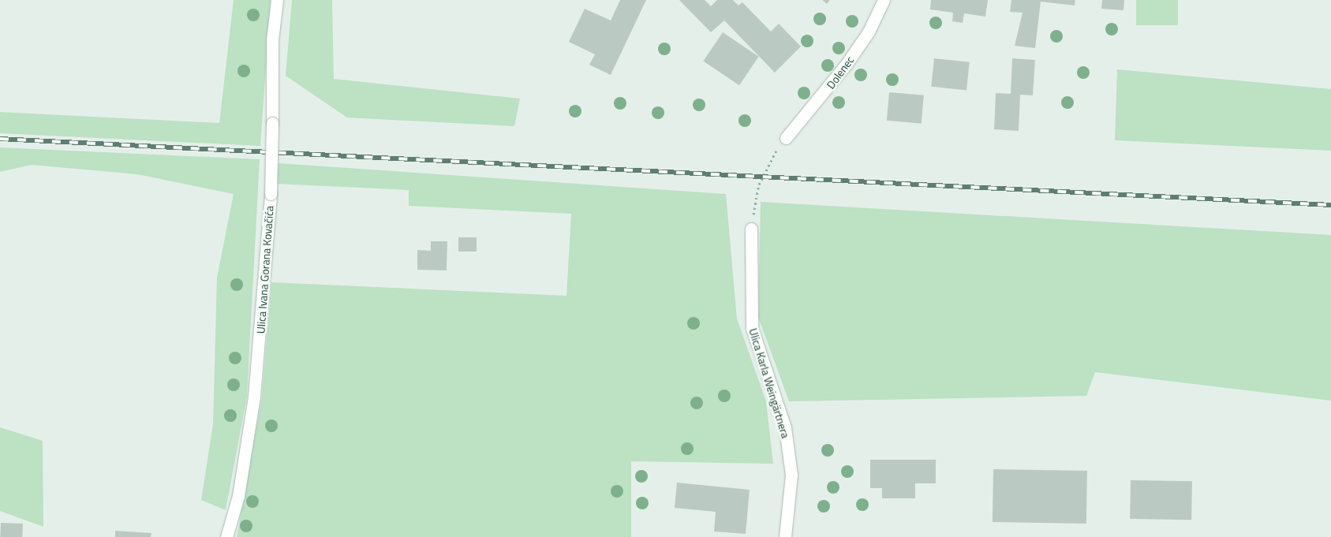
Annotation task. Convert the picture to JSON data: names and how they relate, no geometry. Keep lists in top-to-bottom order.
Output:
{
  "streets": {
    "street": ["Dolenec", "Ulica Ivana Gorana Kovačića", "Ulica Karla Weingärtnera"]
  }
}
